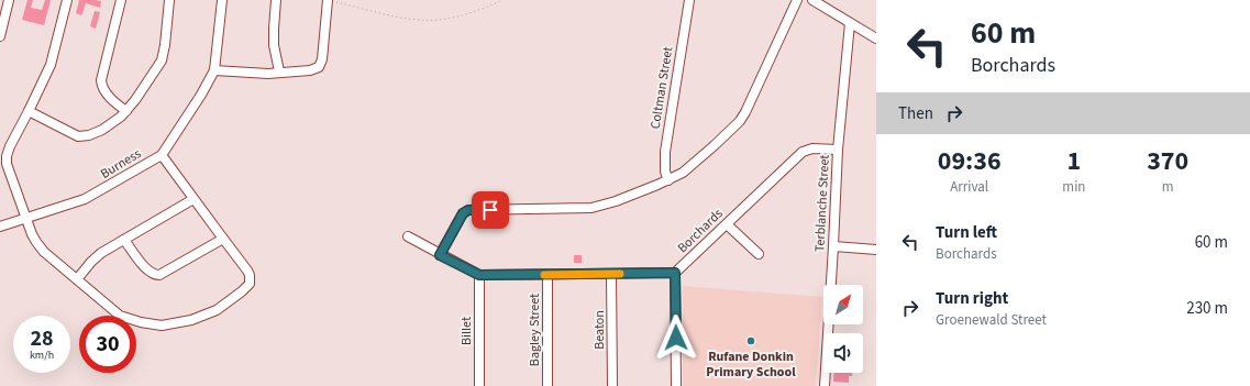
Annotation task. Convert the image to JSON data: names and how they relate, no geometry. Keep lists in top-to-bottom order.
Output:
{
  "streets": {
    "street": [
      "Coltman Street",
      "Burness",
      "Terblanche Street",
      "Borchards",
      "Bagley Street",
      "Beaton",
      "Billet"
    ]
  },
  "crossings": [
    ["Terblanche Street", "Borchards"]
  ],
  "places": ["Rufane Donkin Primary School"],
  "north": "top right",
  "page": {
    "turn": ["60 m", "Borchards"],
    "then": "Then",
    "eta": [
      "09:36",
      "Arrival",
      "1",
      "min",
      "370",
      "m"
    ],
    "list": [
      {
        "name": "Turn left",
        "note": "Borchards",
        "value": "60 m"
      },
      {
        "name": "Turn right",
        "note": "Groenewald Street",
        "value": "230 m"
      }
    ],
    "speed": "28 km/h",
    "limit": "30"
  }
}
